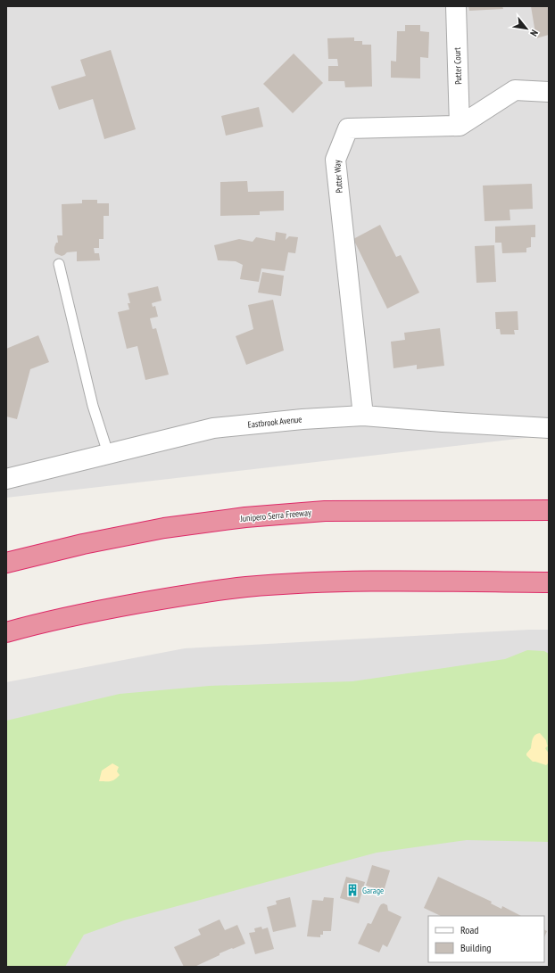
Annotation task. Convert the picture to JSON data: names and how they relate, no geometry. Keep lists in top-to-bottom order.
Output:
{
  "streets": {
    "highway": ["Junipero Serra Freeway"],
    "street": ["Putter Court", "Putter Way", "Eastbrook Avenue"]
  },
  "crossings": [
    ["Putter Court", "Putter Way"],
    ["Putter Way", "Eastbrook Avenue"]
  ],
  "places": {
    "building": ["Garage"]
  },
  "legend": ["Road", "Building"],
  "north": "bottom right"
}
